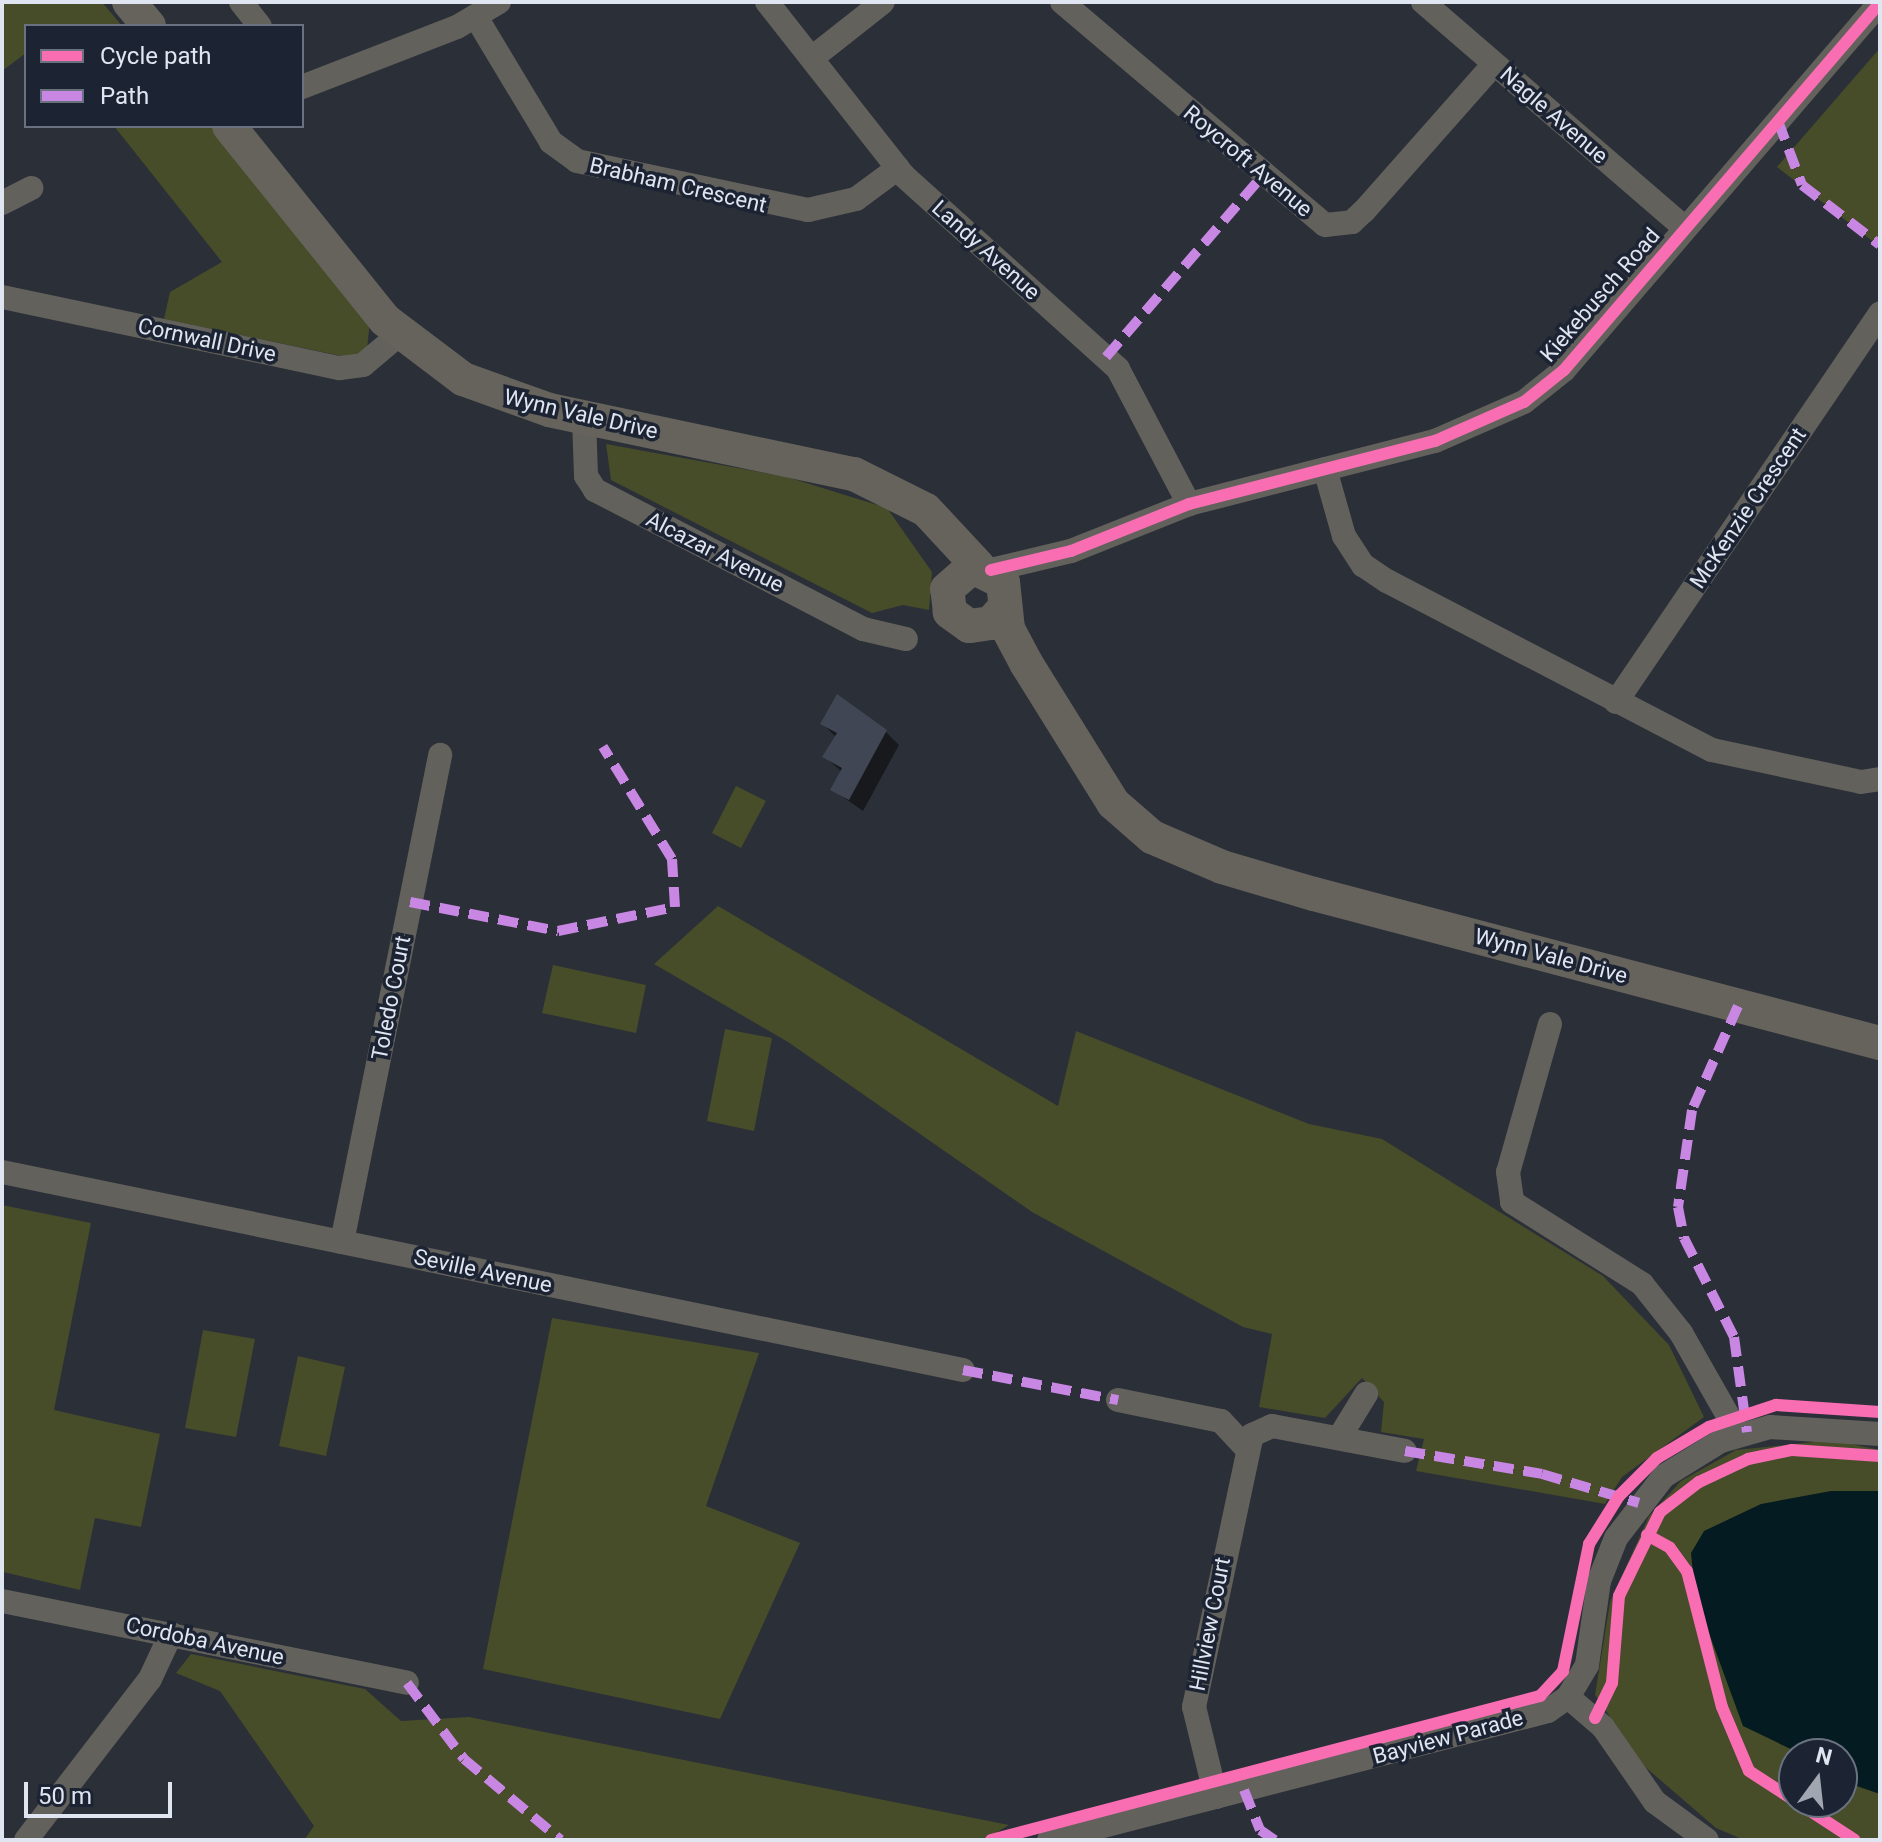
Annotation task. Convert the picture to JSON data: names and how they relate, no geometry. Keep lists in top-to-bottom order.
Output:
{
  "streets": {
    "main road": ["Wynn Vale Drive"],
    "street": [
      "Nagle Avenue",
      "Roycroft Avenue",
      "Brabham Crescent",
      "Landy Avenue",
      "Kiekebusch Road",
      "Cornwall Drive",
      "McKenzie Crescent",
      "Alcazar Avenue",
      "Toledo Court",
      "Seville Avenue",
      "Hillview Court",
      "Cordoba Avenue",
      "Bayview Parade"
    ]
  },
  "crossings": [
    ["Nagle Avenue", "Roycroft Avenue"],
    ["Nagle Avenue", "Kiekebusch Road"],
    ["Brabham Crescent", "Landy Avenue"],
    ["Landy Avenue", "Kiekebusch Road"],
    ["Kiekebusch Road", "Wynn Vale Drive"],
    ["Cornwall Drive", "Wynn Vale Drive"],
    ["Wynn Vale Drive", "Alcazar Avenue"],
    ["Toledo Court", "Seville Avenue"],
    ["Hillview Court", "Bayview Parade"]
  ],
  "legend": ["Cycle path", "Path"],
  "scale_bar": "50 m",
  "north": "top"
}
